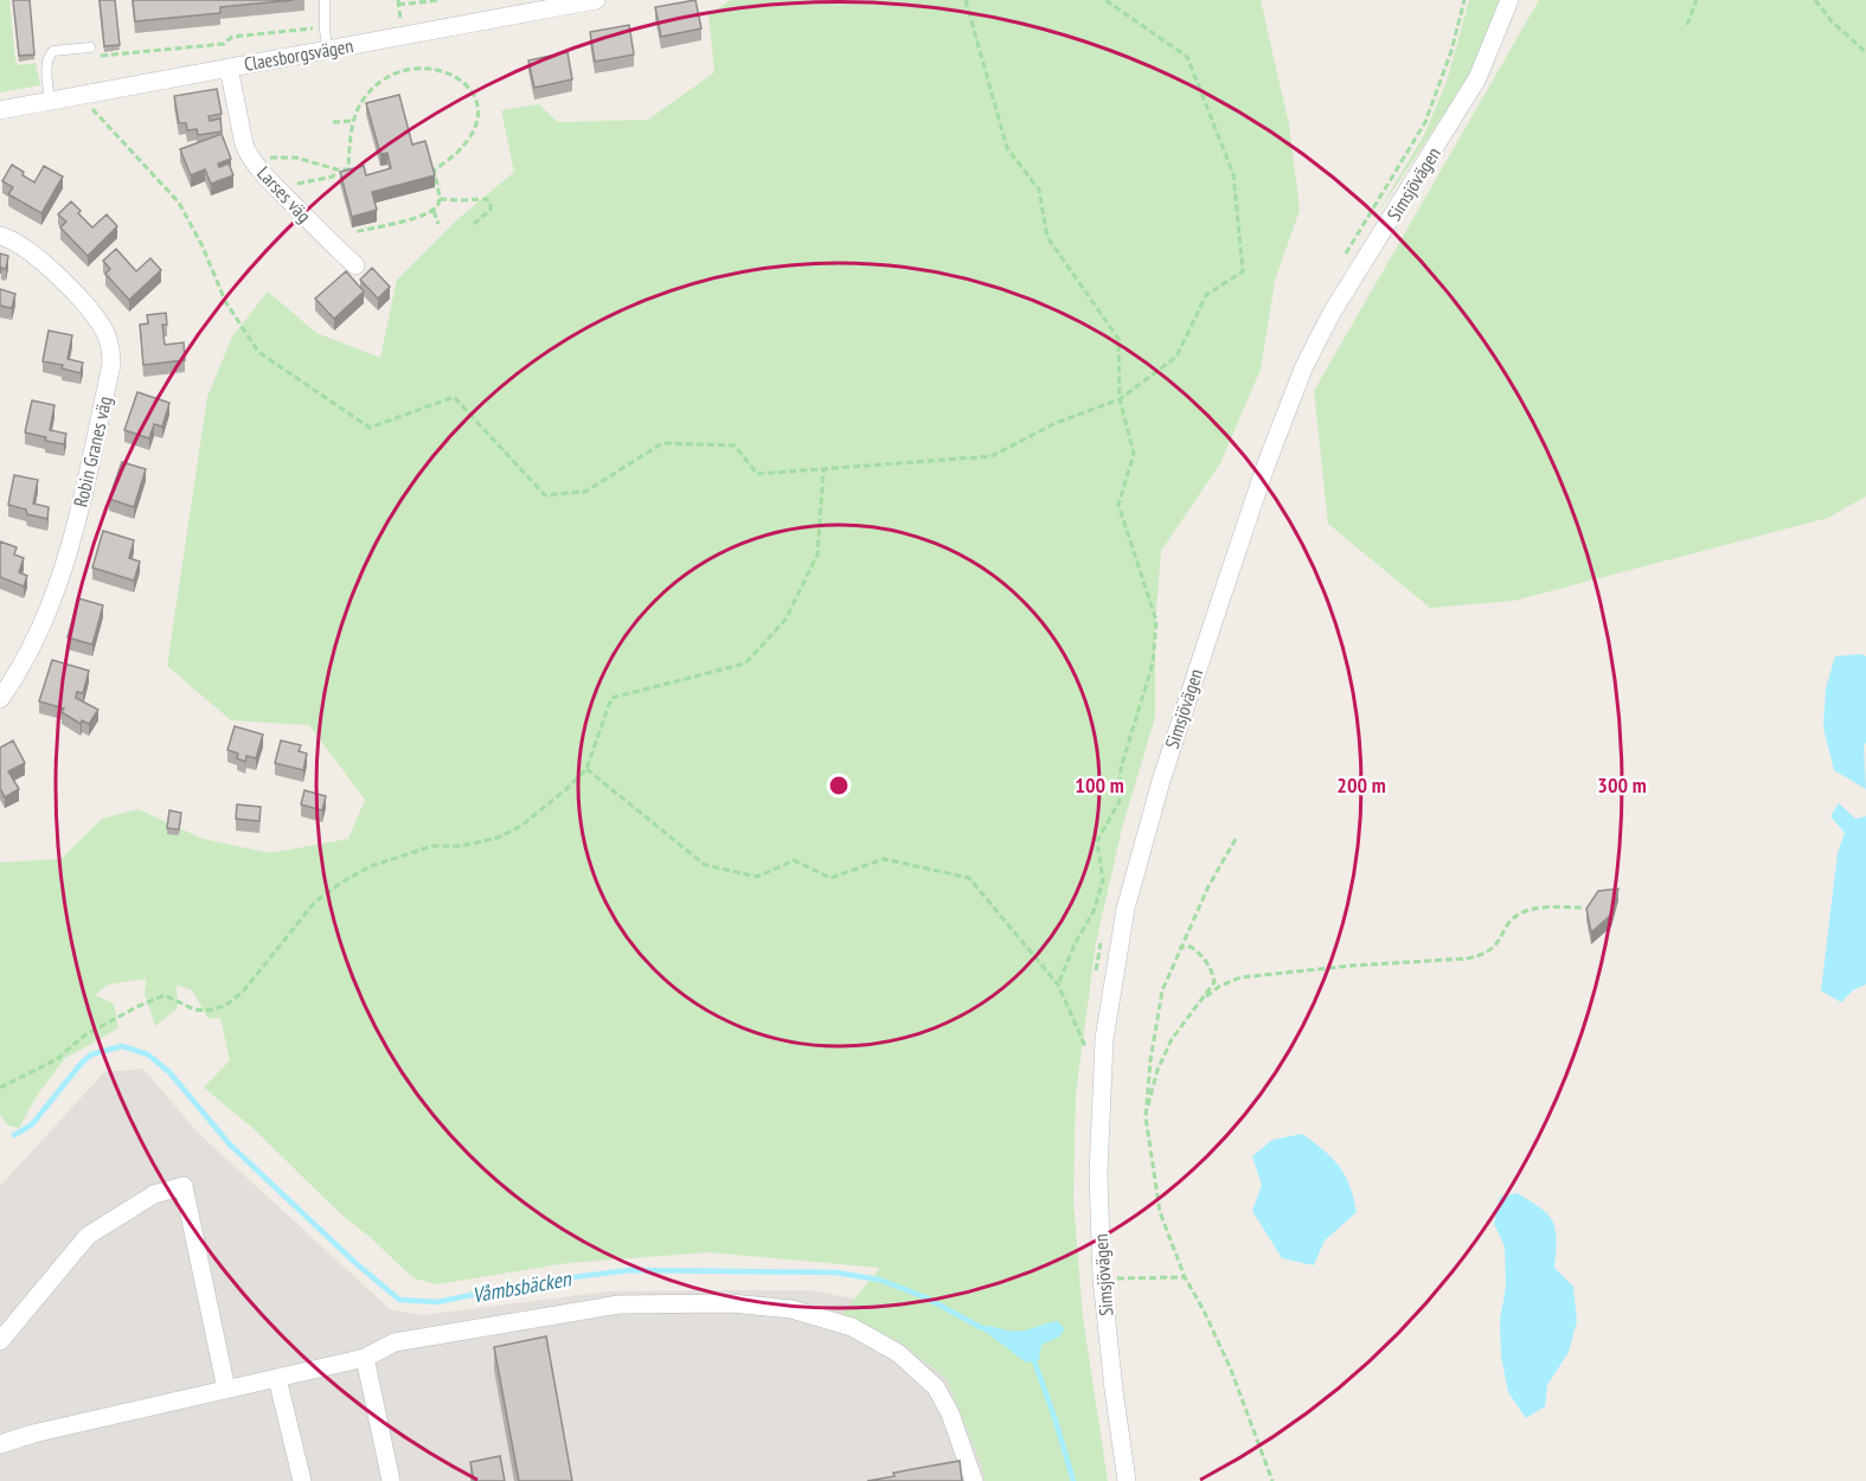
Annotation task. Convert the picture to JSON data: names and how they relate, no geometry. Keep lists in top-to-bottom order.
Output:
{
  "streets": {
    "street": [
      "Claesborgsvägen",
      "Simsjövägen",
      "Larses väg",
      "Robin Granes väg"
    ]
  },
  "crossings": [
    ["Claesborgsvägen", "Larses väg"]
  ],
  "water": ["Våmbsbäcken"],
  "rings": ["100 m", "200 m", "300 m"]
}
